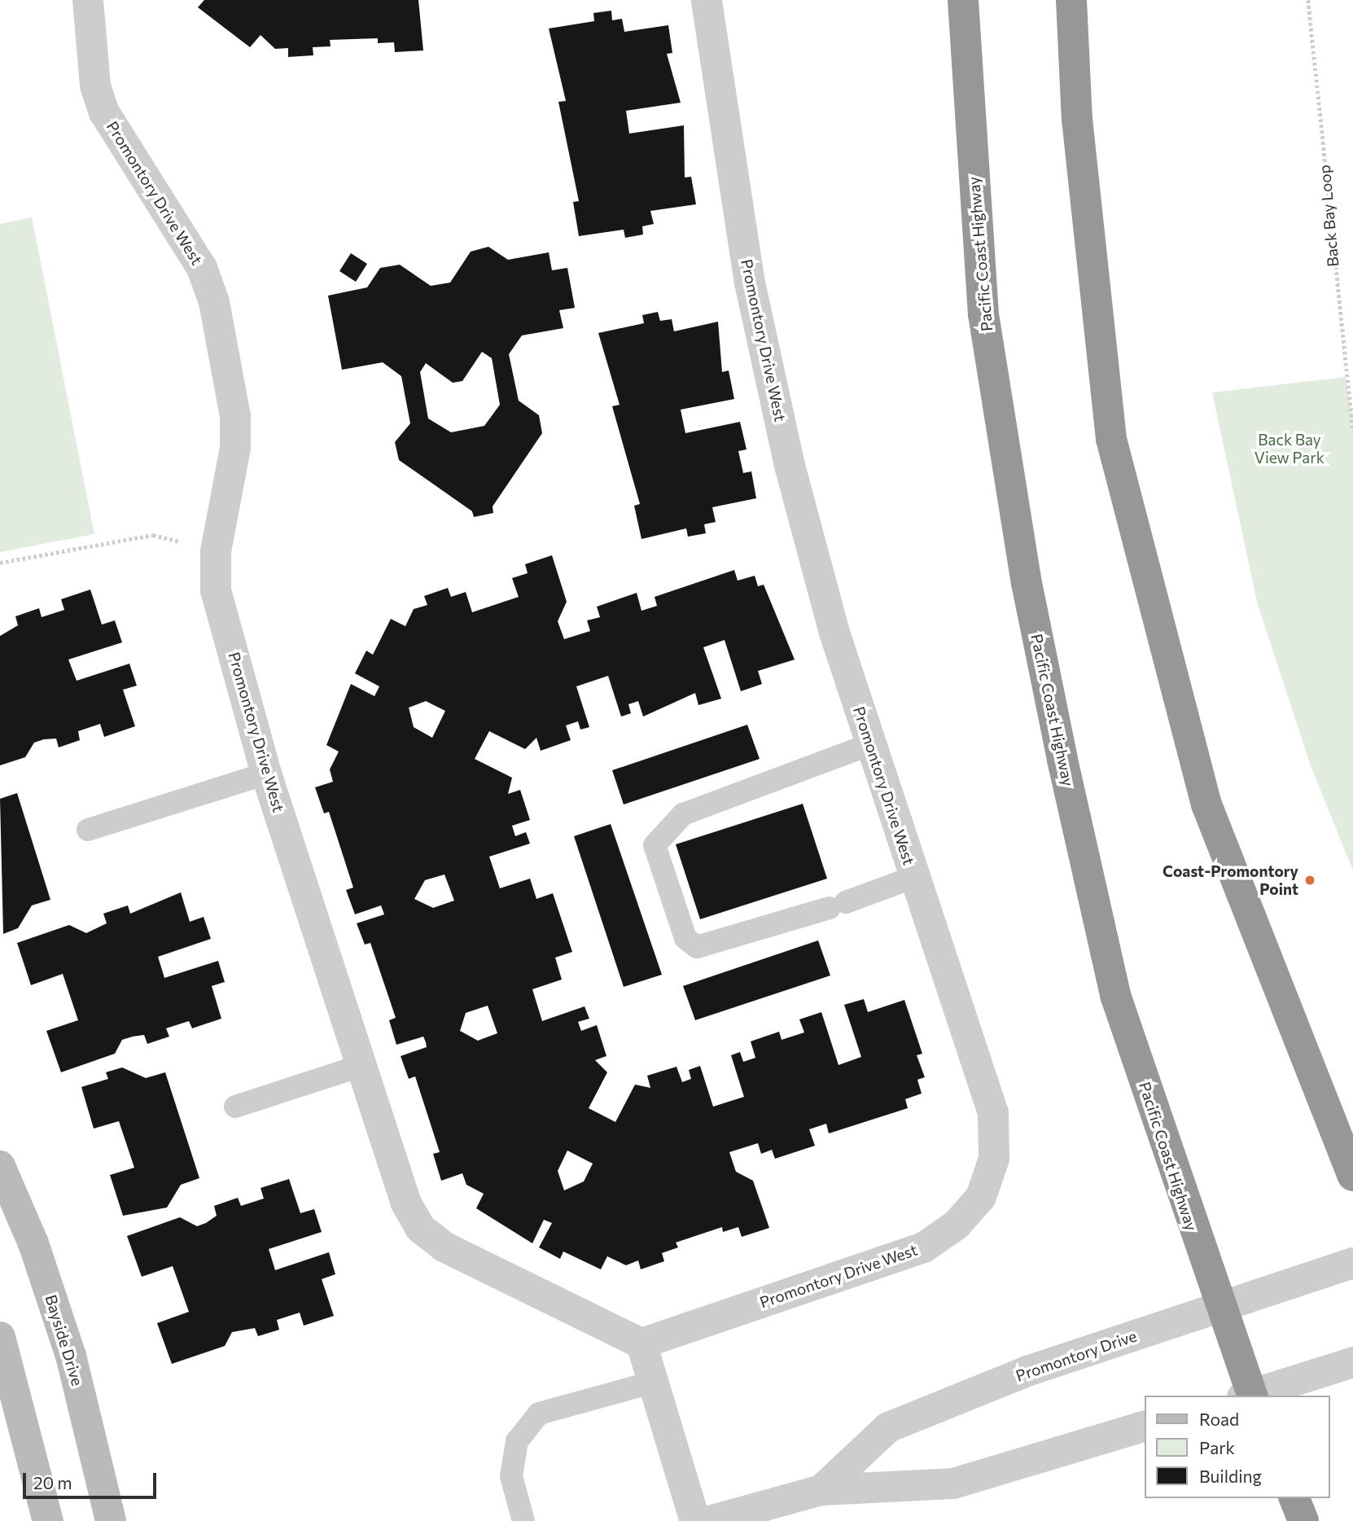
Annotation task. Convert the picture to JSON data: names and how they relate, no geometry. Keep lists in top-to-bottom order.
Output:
{
  "streets": {
    "highway": ["Pacific Coast Highway"],
    "main road": ["Bayside Drive"],
    "street": ["Promontory Drive West", "Promontory Drive"],
    "path": ["Back Bay Loop"]
  },
  "crossings": [
    ["Pacific Coast Highway", "Promontory Drive"]
  ],
  "parks": ["Back Bay View Park"],
  "places": ["Coast-Promontory Point"],
  "legend": ["Road", "Park", "Building"],
  "scale_bar": "20 m"
}
